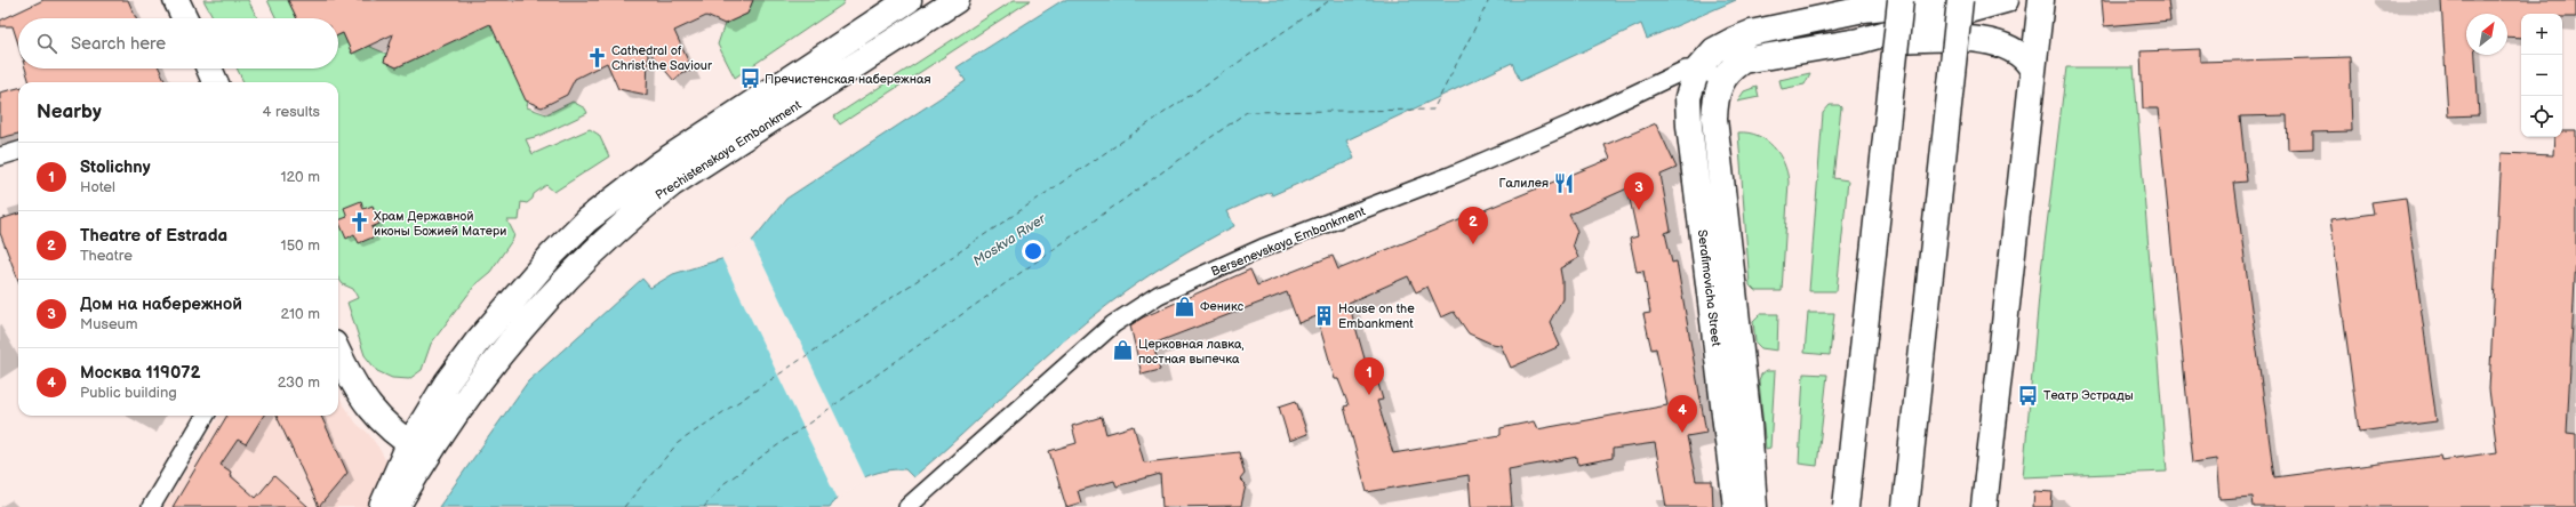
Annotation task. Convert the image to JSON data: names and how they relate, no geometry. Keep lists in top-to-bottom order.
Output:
{
  "streets": {
    "main road": ["Prechistenskaya Embankment", "Serafimovicha Street"],
    "street": ["Bersenevskaya Embankment"]
  },
  "crossings": [
    ["Bersenevskaya Embankment", "Serafimovicha Street"]
  ],
  "water": ["Moskva River"],
  "places": {
    "church": ["Cathedral of Christ the Saviour", "Храм Державной иконы Божией Матери"],
    "bus stop": ["Пречистенская набережная", "Театр Эстрады"],
    "restaurant": ["Галилея"],
    "shop": ["Феникс", "Церковная лавка, постная выпечка"],
    "building": ["House on the Embankment"]
  },
  "north": "top right",
  "page": {
    "map_buttons": ["+", "−"],
    "search": "Search here",
    "heading": ["Nearby", "4 results"],
    "list": [
      {
        "mark": "1",
        "name": "Stolichny",
        "note": "Hotel",
        "value": "120 m"
      },
      {
        "mark": "2",
        "name": "Theatre of Estrada",
        "note": "Theatre",
        "value": "150 m"
      },
      {
        "mark": "3",
        "name": "Дом на набережной",
        "note": "Museum",
        "value": "210 m"
      },
      {
        "mark": "4",
        "name": "Москва 119072",
        "note": "Public building",
        "value": "230 m"
      }
    ],
    "pins": [
      "3",
      "2",
      "1",
      "4"
    ]
  }
}
